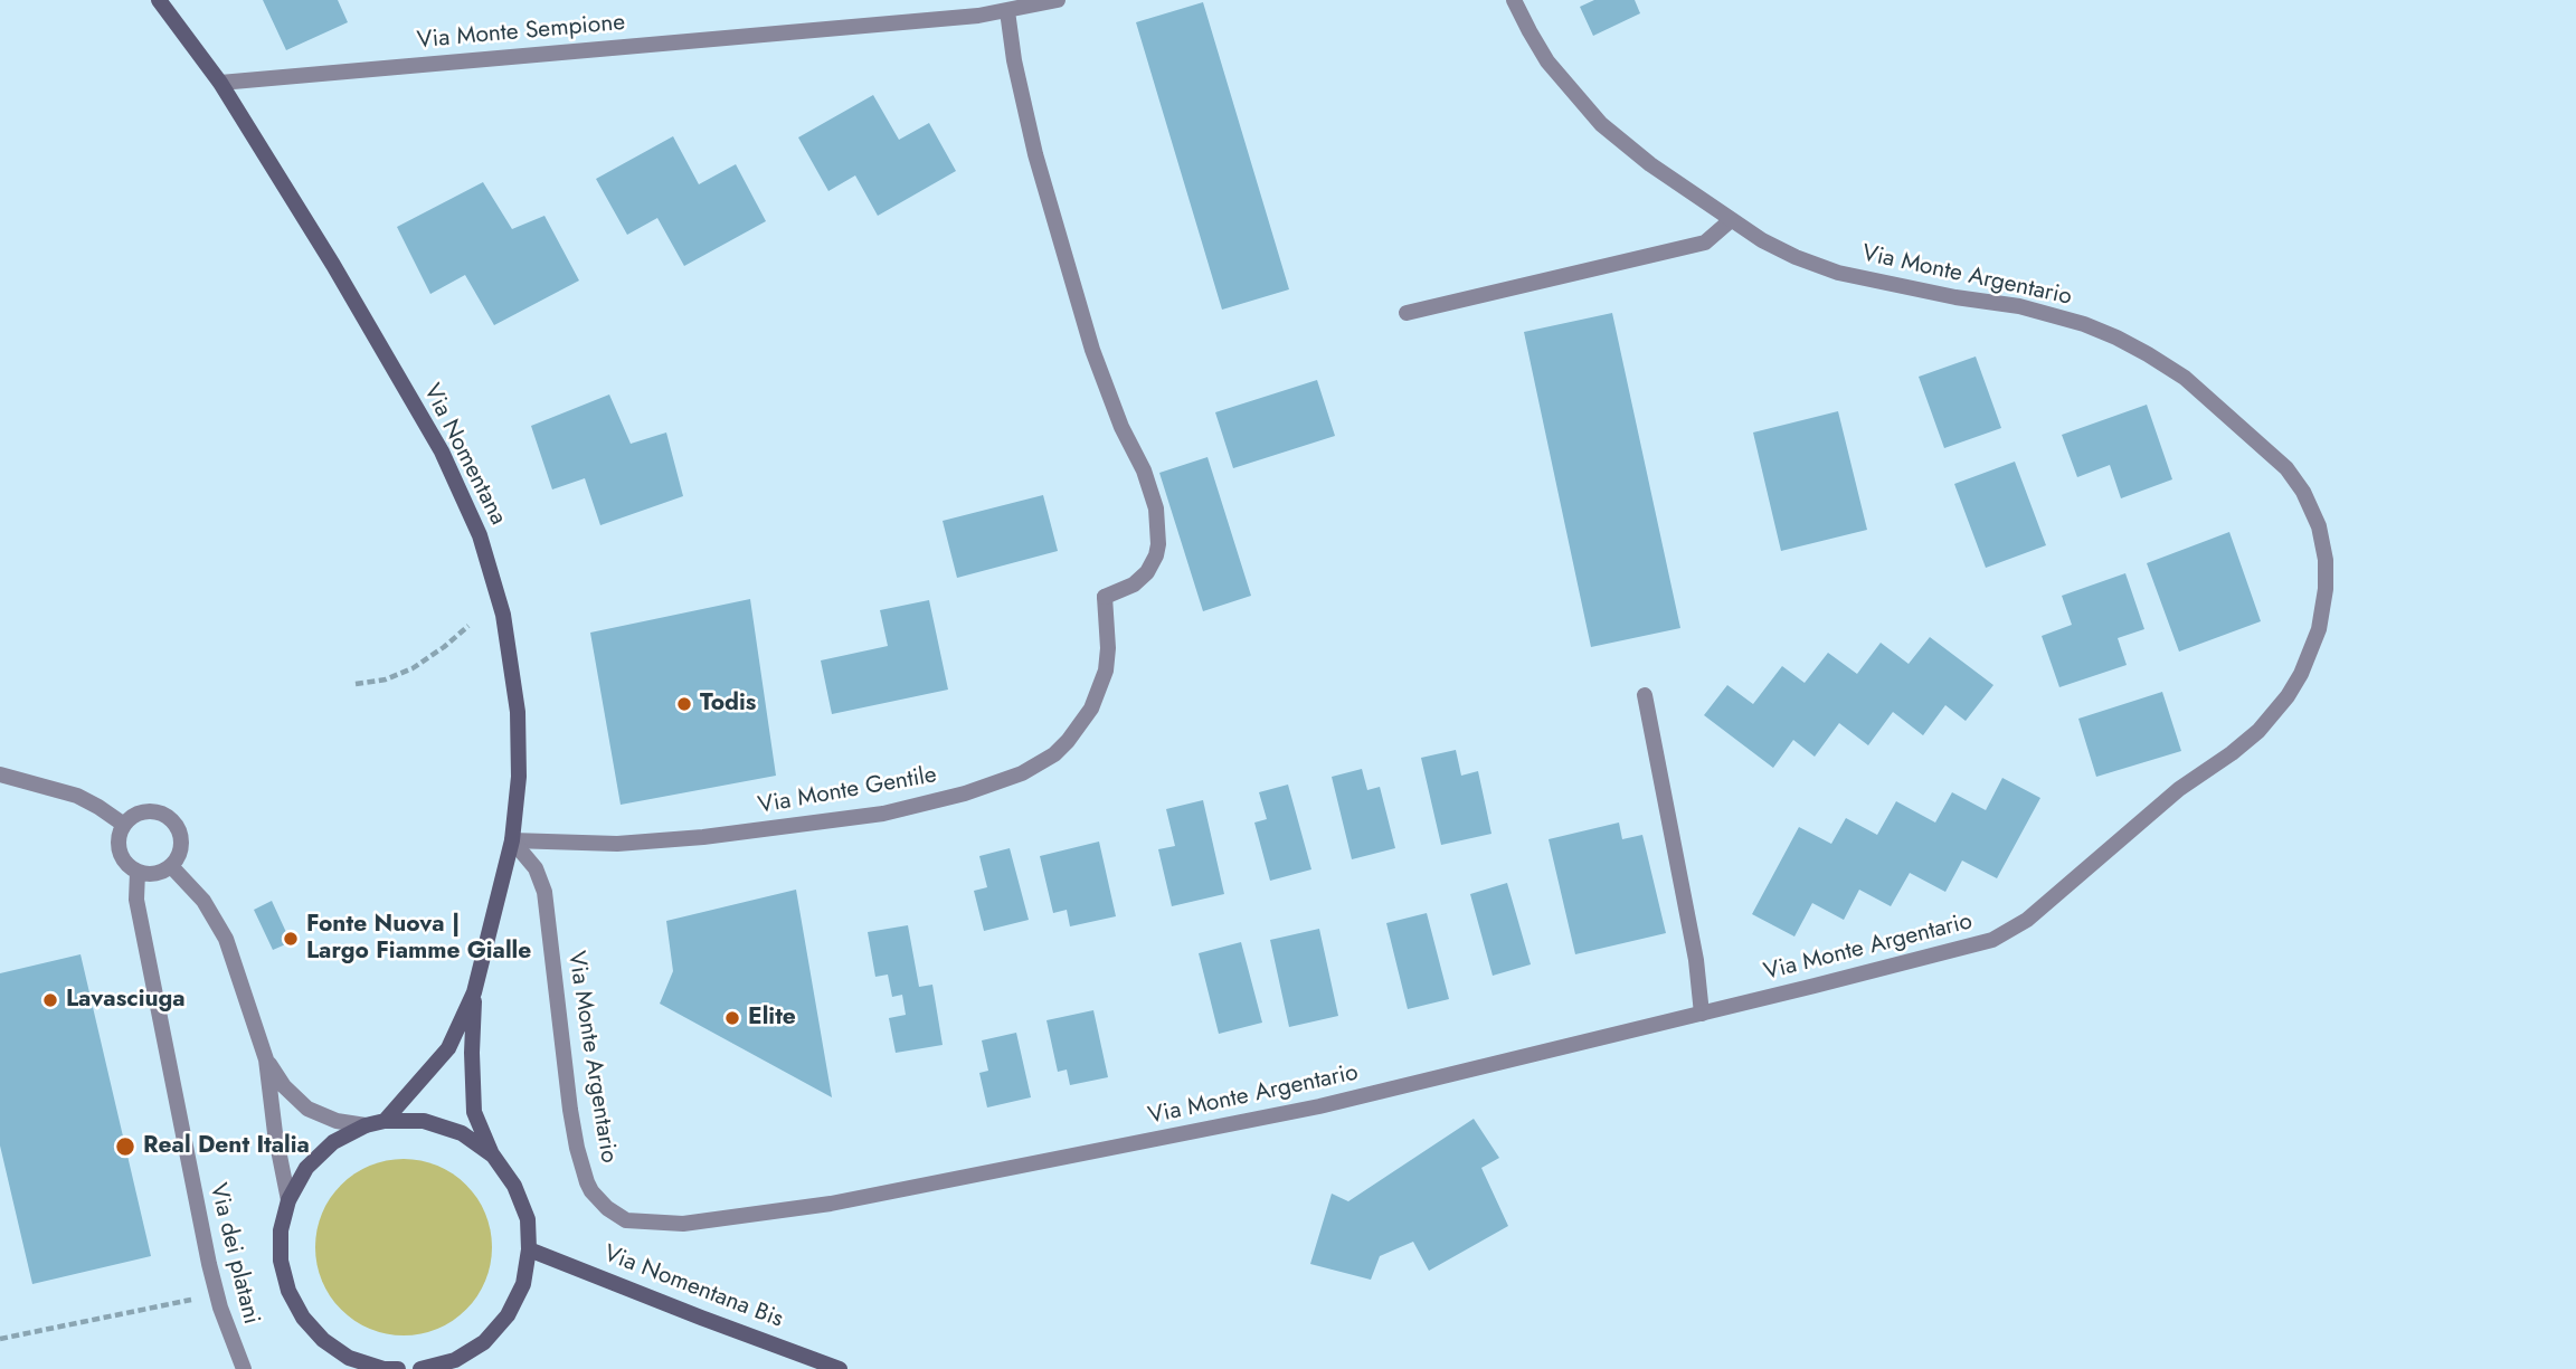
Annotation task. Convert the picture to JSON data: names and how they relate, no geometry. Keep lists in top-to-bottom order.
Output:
{
  "streets": {
    "main road": ["Via Nomentana", "Via Nomentana Bis"],
    "street": [
      "Via Monte Sempione",
      "Via Monte Argentario",
      "Via Monte Gentile",
      "Via dei platani"
    ]
  },
  "crossings": [
    ["Via Monte Sempione", "Via Nomentana"],
    ["Via Monte Sempione", "Via Monte Gentile"],
    ["Via Monte Argentario", "Via Nomentana"],
    ["Via Monte Argentario", "Via Monte Gentile"],
    ["Via Nomentana", "Via Monte Gentile"]
  ],
  "places": [
    "Todis",
    "Fonte Nuova | Largo Fiamme Gialle",
    "Lavasciuga",
    "Elite",
    "Real Dent Italia"
  ]
}
